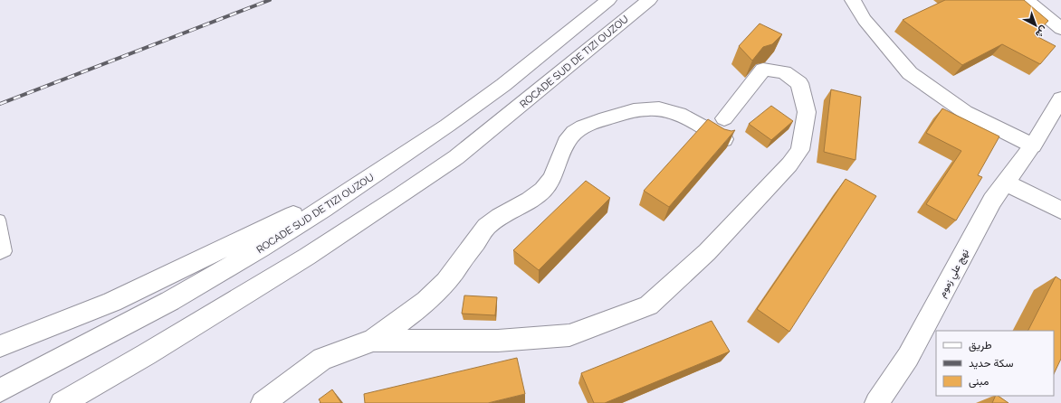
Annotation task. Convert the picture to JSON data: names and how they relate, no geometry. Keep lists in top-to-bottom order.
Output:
{
  "streets": {
    "main road": ["ROCADE SUD DE TIZI OUZOU", "نهج علي زموم"]
  },
  "legend": ["طريق", "سكة حديد", "مبنى"],
  "north": "bottom right"
}
